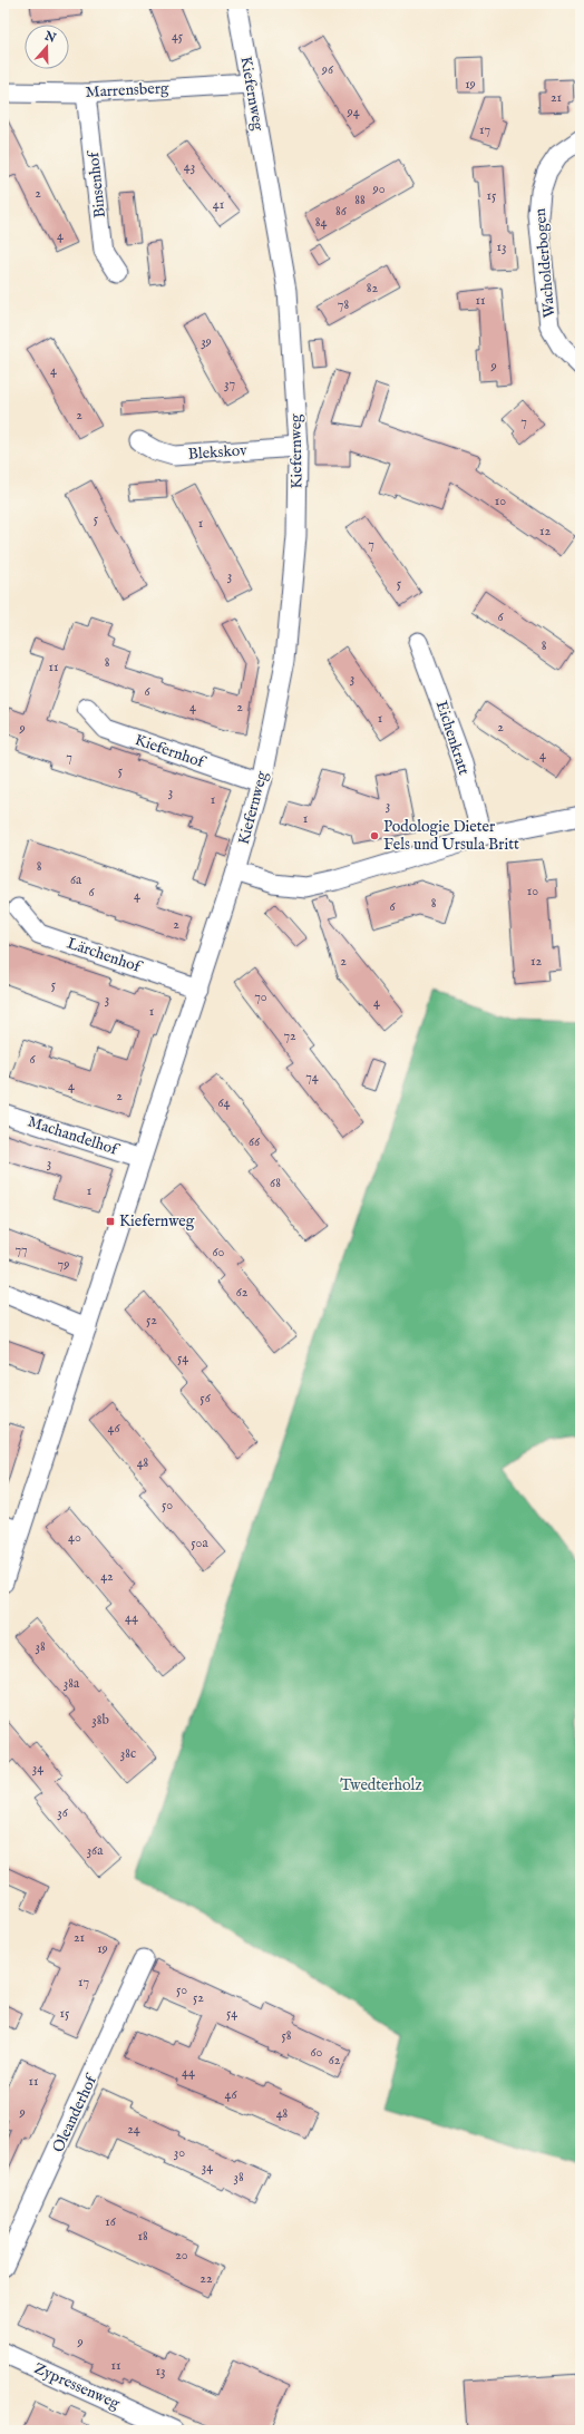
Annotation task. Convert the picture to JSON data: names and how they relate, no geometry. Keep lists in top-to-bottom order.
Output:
{
  "streets": {
    "street": [
      "Marrensberg",
      "Kiefernweg",
      "Binsenhof",
      "Wacholderbogen",
      "Blekskov",
      "Eichenkratt",
      "Kiefernhof",
      "Lärchenhof",
      "Machandelhof",
      "Oleanderhof",
      "Zypressenweg"
    ]
  },
  "crossings": [
    ["Marrensberg", "Kiefernweg"],
    ["Marrensberg", "Binsenhof"],
    ["Kiefernweg", "Blekskov"],
    ["Kiefernweg", "Kiefernhof"],
    ["Kiefernweg", "Lärchenhof"],
    ["Kiefernweg", "Machandelhof"]
  ],
  "parks": ["Twedterholz"],
  "places": {
    "other": ["Podologie Dieter Fels und Ursula Britt"],
    "transit": ["Kiefernweg"]
  },
  "house_numbers": [
    "45",
    "96",
    "19",
    "21",
    "94",
    "17",
    "43",
    "90",
    "2",
    "15",
    "88",
    "41",
    "86",
    "84",
    "4",
    "13",
    "82",
    "11",
    "78",
    "39",
    "9",
    "4",
    "37",
    "2",
    "7",
    "10",
    "5",
    "1",
    "12",
    "7",
    "3",
    "5",
    "6",
    "8",
    "8",
    "11",
    "3",
    "6",
    "4",
    "2",
    "1",
    "2",
    "9",
    "4",
    "7",
    "5",
    "3",
    "1",
    "3",
    "1",
    "8",
    "6a",
    "10",
    "6",
    "4",
    "8",
    "6",
    "2",
    "2",
    "12",
    "5",
    "70",
    "3",
    "4",
    "1",
    "72",
    "6",
    "74",
    "4",
    "2",
    "64",
    "66",
    "3",
    "68",
    "1",
    "77",
    "60",
    "79",
    "62",
    "52",
    "54",
    "56",
    "46",
    "48",
    "50",
    "40",
    "50a",
    "42",
    "44",
    "38",
    "38a",
    "38b",
    "38c",
    "34",
    "36",
    "36a",
    "21",
    "19",
    "17",
    "50",
    "52",
    "15",
    "54",
    "58",
    "60",
    "62",
    "44",
    "11",
    "46",
    "9",
    "48",
    "24",
    "30",
    "34",
    "38",
    "16",
    "18",
    "20",
    "22",
    "9",
    "11",
    "13"
  ],
  "north": "top"
}
